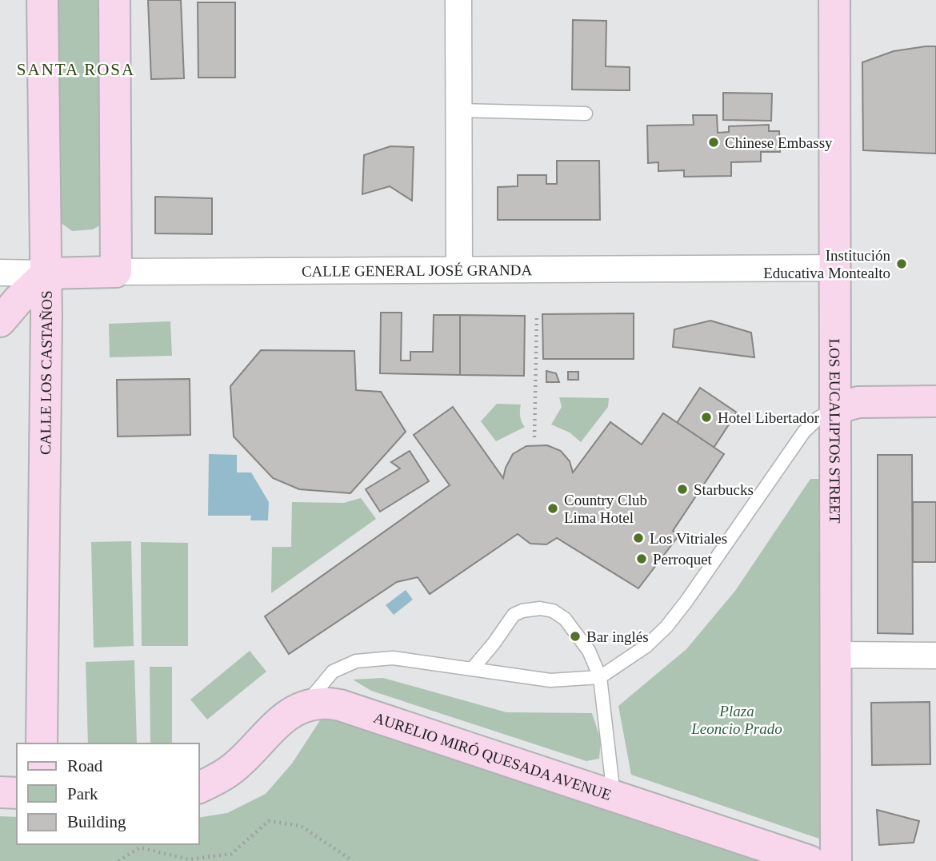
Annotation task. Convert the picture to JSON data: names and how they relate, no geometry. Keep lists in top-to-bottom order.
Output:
{
  "streets": {
    "street": [
      "CALLE GENERAL JOSÉ GRANDA",
      "CALLE LOS CASTAÑOS",
      "LOS EUCALIPTOS STREET",
      "AURELIO MIRÓ QUESADA AVENUE"
    ]
  },
  "crossings": [
    ["CALLE GENERAL JOSÉ GRANDA", "CALLE LOS CASTAÑOS"],
    ["CALLE GENERAL JOSÉ GRANDA", "LOS EUCALIPTOS STREET"]
  ],
  "districts": ["SANTA ROSA"],
  "parks": ["Plaza Leoncio Prado"],
  "places": [
    "Chinese Embassy",
    "Institución Educativa Montealto",
    "Hotel Libertador",
    "Starbucks",
    "Country Club Lima Hotel",
    "Los Vitriales",
    "Perroquet",
    "Bar inglés"
  ],
  "legend": ["Road", "Park", "Building"]
}
